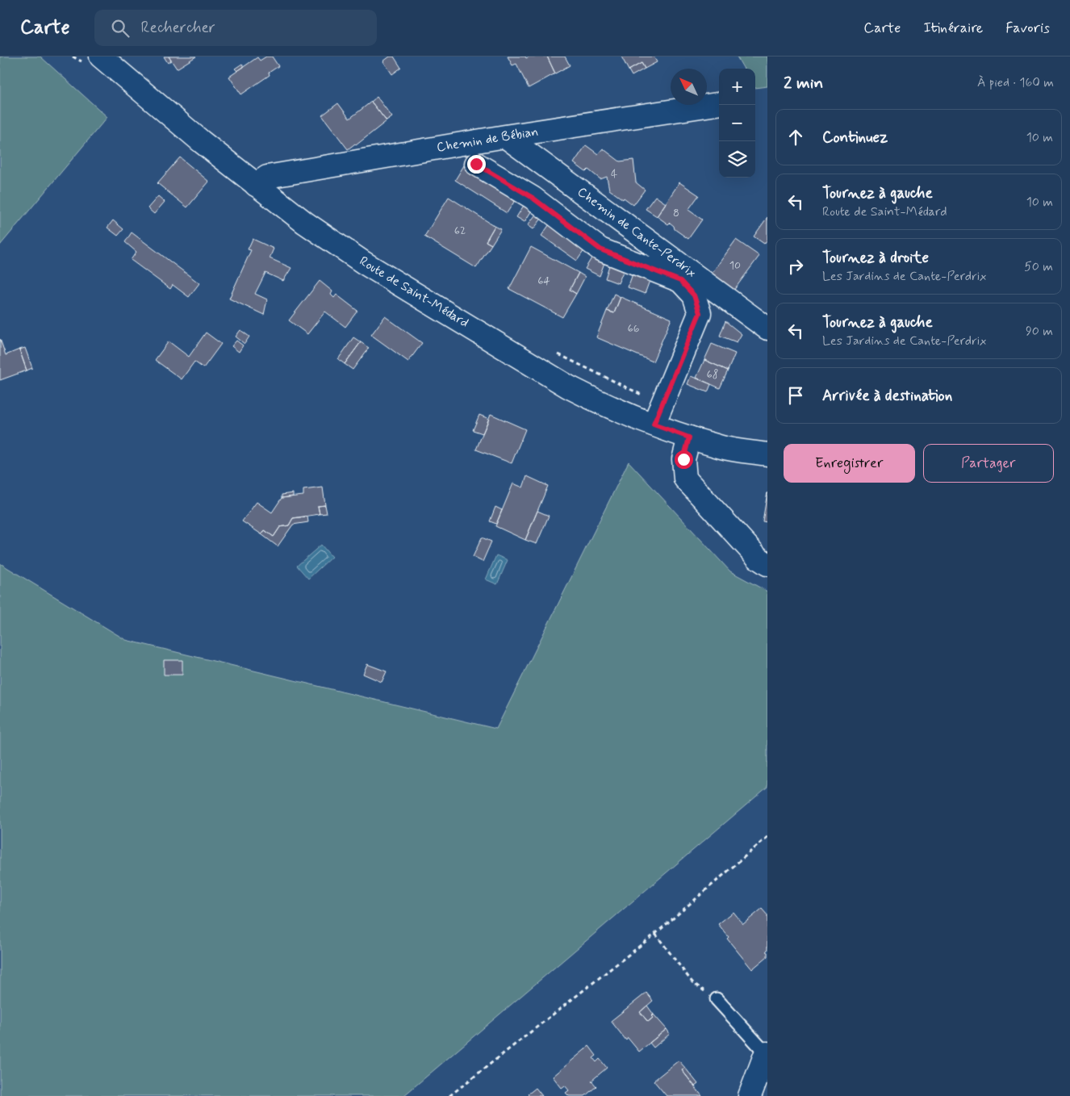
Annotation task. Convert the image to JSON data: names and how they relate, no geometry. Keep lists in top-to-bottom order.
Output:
{
  "streets": {
    "street": ["Chemin de Bébian", "Chemin de Cante-Perdrix", "Route de Saint-Médard"]
  },
  "crossings": [
    ["Chemin de Bébian", "Chemin de Cante-Perdrix"],
    ["Chemin de Bébian", "Route de Saint-Médard"]
  ],
  "house_numbers": [
    "4",
    "8",
    "62",
    "10",
    "64",
    "66",
    "68"
  ],
  "north": "top left",
  "page": {
    "header": "Carte",
    "search": "Rechercher",
    "nav": ["Carte", "Itinéraire", "Favoris"],
    "heading": ["2 min", "À pied · 160 m"],
    "map_buttons": ["+", "−"],
    "list": [
      ["Continuez", "10 m"],
      ["Tournez à gauche", "Route de Saint-Médard", "10 m"],
      ["Tournez à droite", "Les Jardins de Cante-Perdrix", "50 m"],
      ["Tournez à gauche", "Les Jardins de Cante-Perdrix", "90 m"],
      "Arrivée à destination"
    ],
    "buttons": ["Enregistrer", "Partager"]
  }
}
